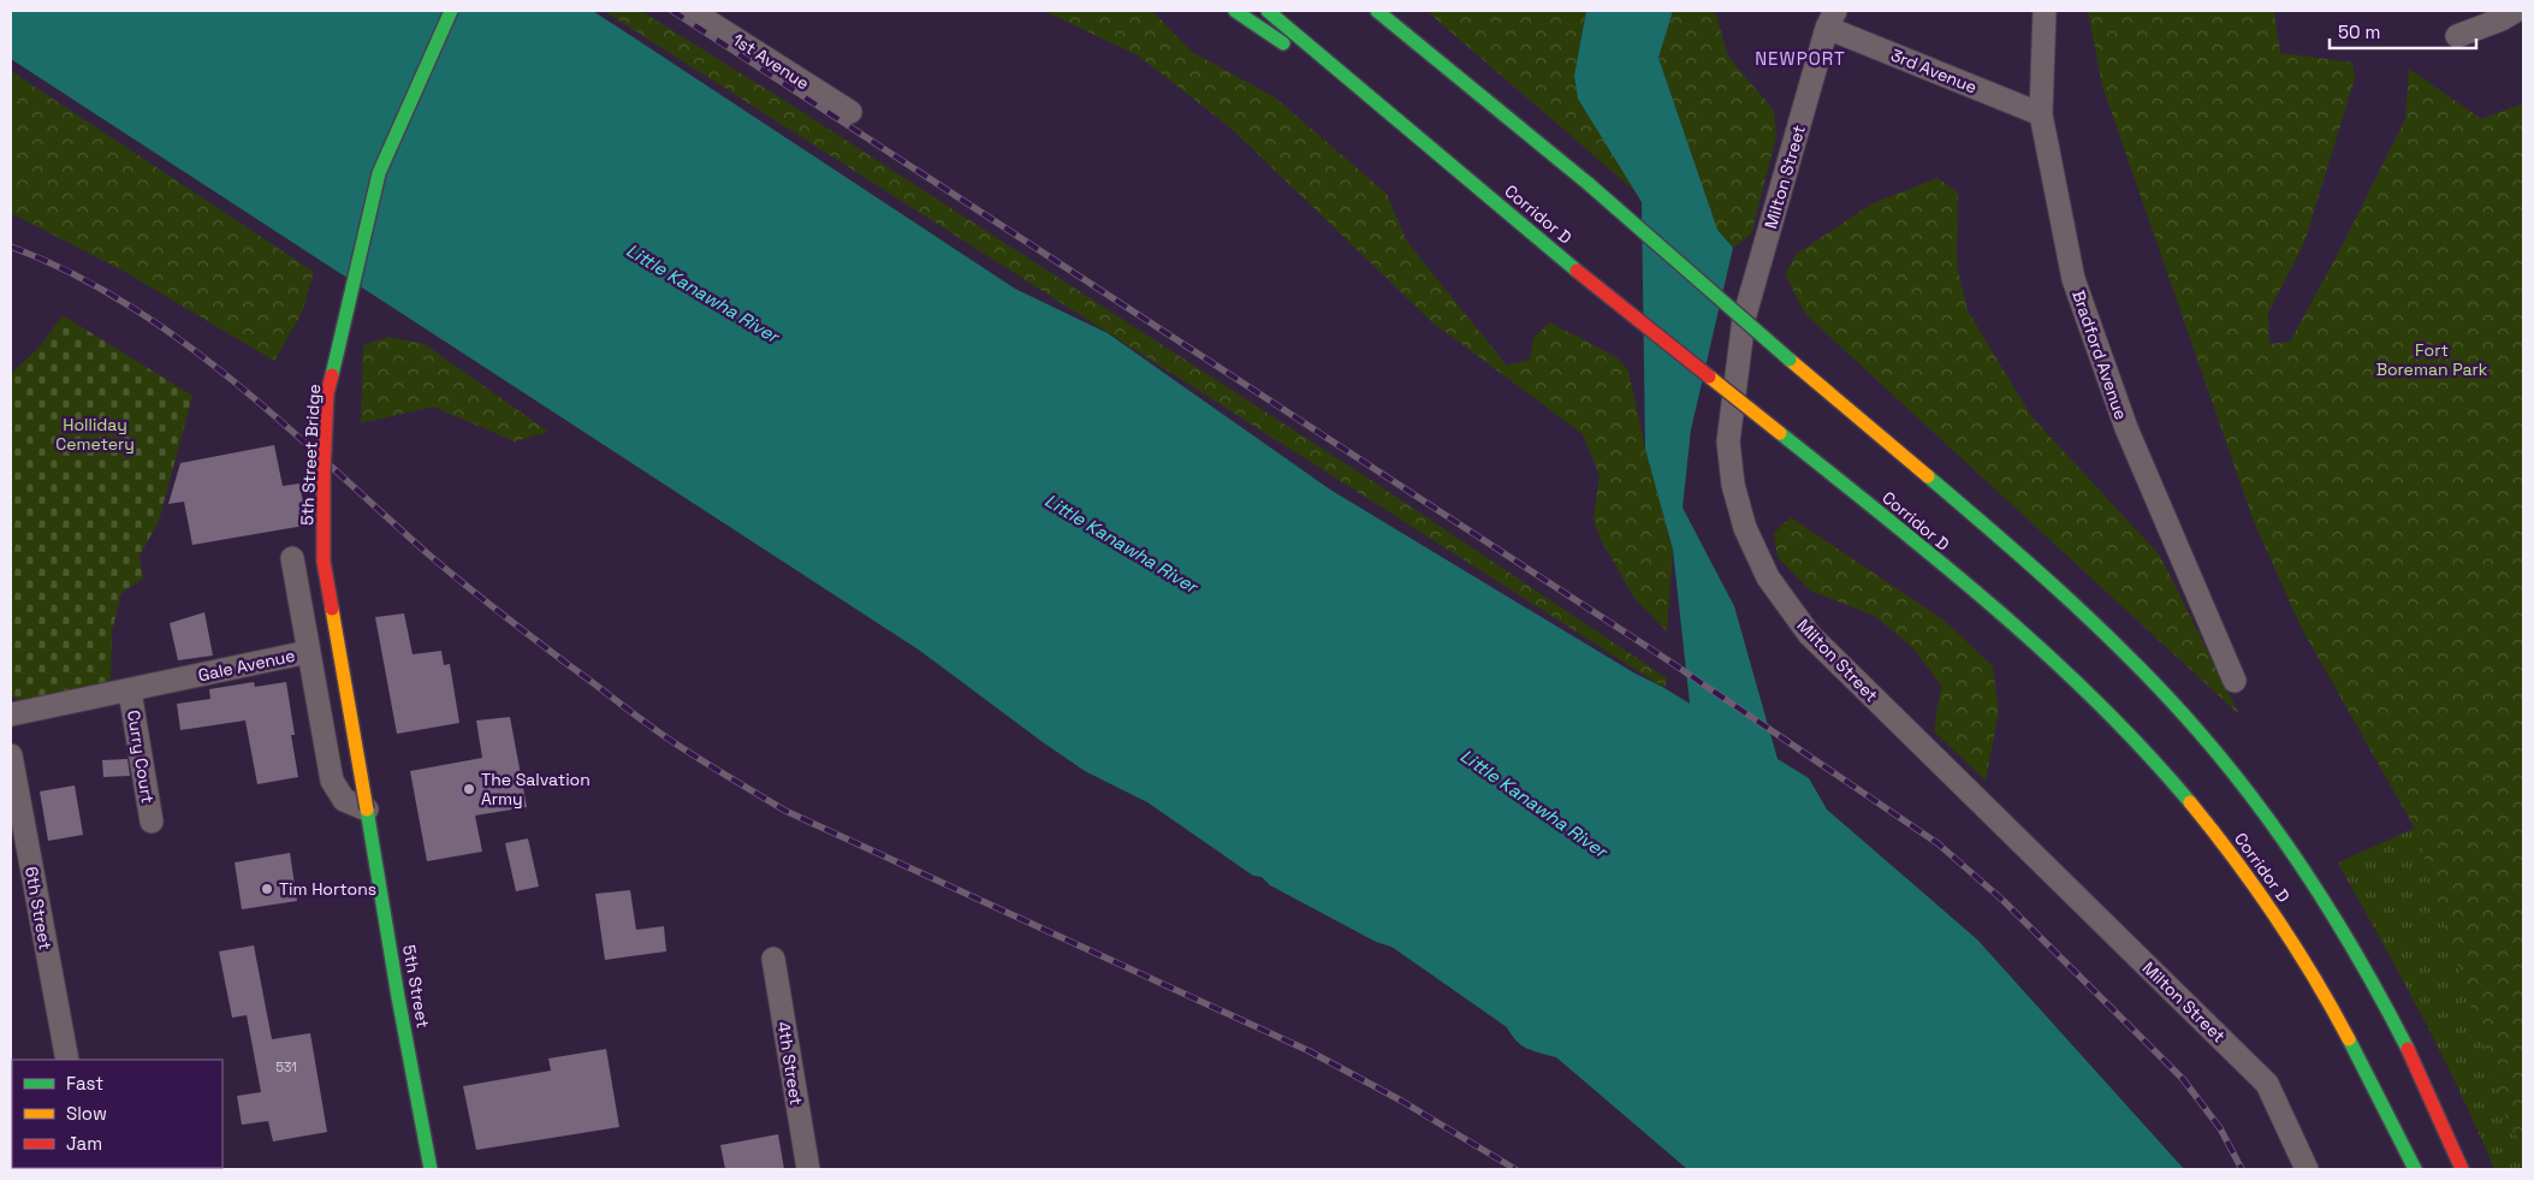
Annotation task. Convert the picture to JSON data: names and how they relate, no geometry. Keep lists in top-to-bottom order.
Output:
{
  "streets": {
    "main road": ["Corridor D", "5th Street Bridge", "5th Street"],
    "street": [
      "1st Avenue",
      "3rd Avenue",
      "Milton Street",
      "Bradford Avenue",
      "Gale Avenue",
      "Curry Court",
      "6th Street",
      "4th Street"
    ]
  },
  "crossings": [
    ["3rd Avenue", "Milton Street"],
    ["3rd Avenue", "Bradford Avenue"],
    ["5th Street Bridge", "Gale Avenue"],
    ["5th Street Bridge", "5th Street"],
    ["Gale Avenue", "Curry Court"],
    ["Gale Avenue", "5th Street"]
  ],
  "districts": ["NEWPORT"],
  "water": ["Little Kanawha River"],
  "parks": ["Fort Boreman Park", "Holliday Cemetery"],
  "places": ["The Salvation Army", "Tim Hortons"],
  "house_numbers": ["531"],
  "legend": ["Fast", "Slow", "Jam"],
  "scale_bar": "50 m"
}
